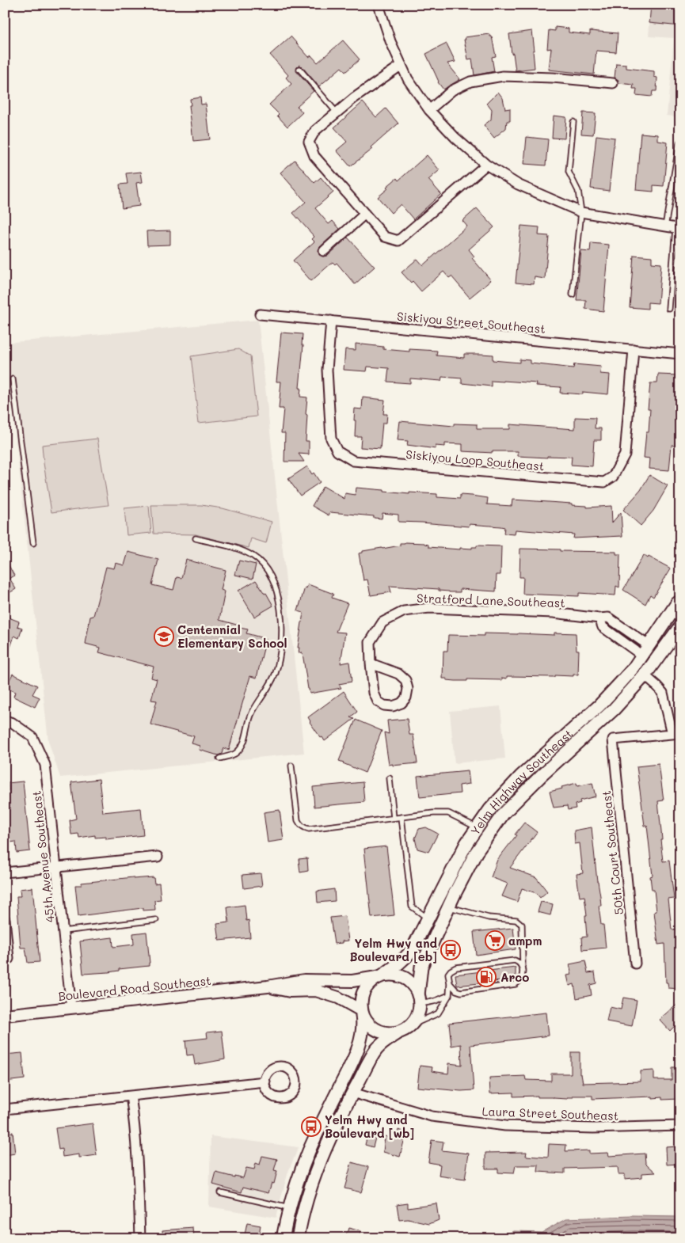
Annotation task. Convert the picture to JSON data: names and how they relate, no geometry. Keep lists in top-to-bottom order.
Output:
{
  "streets": {
    "main road": ["Yelm Highway Southeast"],
    "street": [
      "Siskiyou Street Southeast",
      "Siskiyou Loop Southeast",
      "Stratford Lane Southeast",
      "50th Court Southeast",
      "45th Avenue Southeast",
      "Boulevard Road Southeast",
      "Laura Street Southeast"
    ]
  },
  "crossings": [
    ["Siskiyou Street Southeast", "Siskiyou Loop Southeast"],
    ["Stratford Lane Southeast", "Yelm Highway Southeast"],
    ["Yelm Highway Southeast", "Boulevard Road Southeast"],
    ["45th Avenue Southeast", "Boulevard Road Southeast"]
  ],
  "places": {
    "school or university": ["Centennial Elementary School"],
    "supermarket": ["ampm"],
    "bus stop": ["Yelm Hwy and Boulevard [eb]", "Yelm Hwy and Boulevard [wb]"],
    "fuel station": ["Arco"]
  }
}
